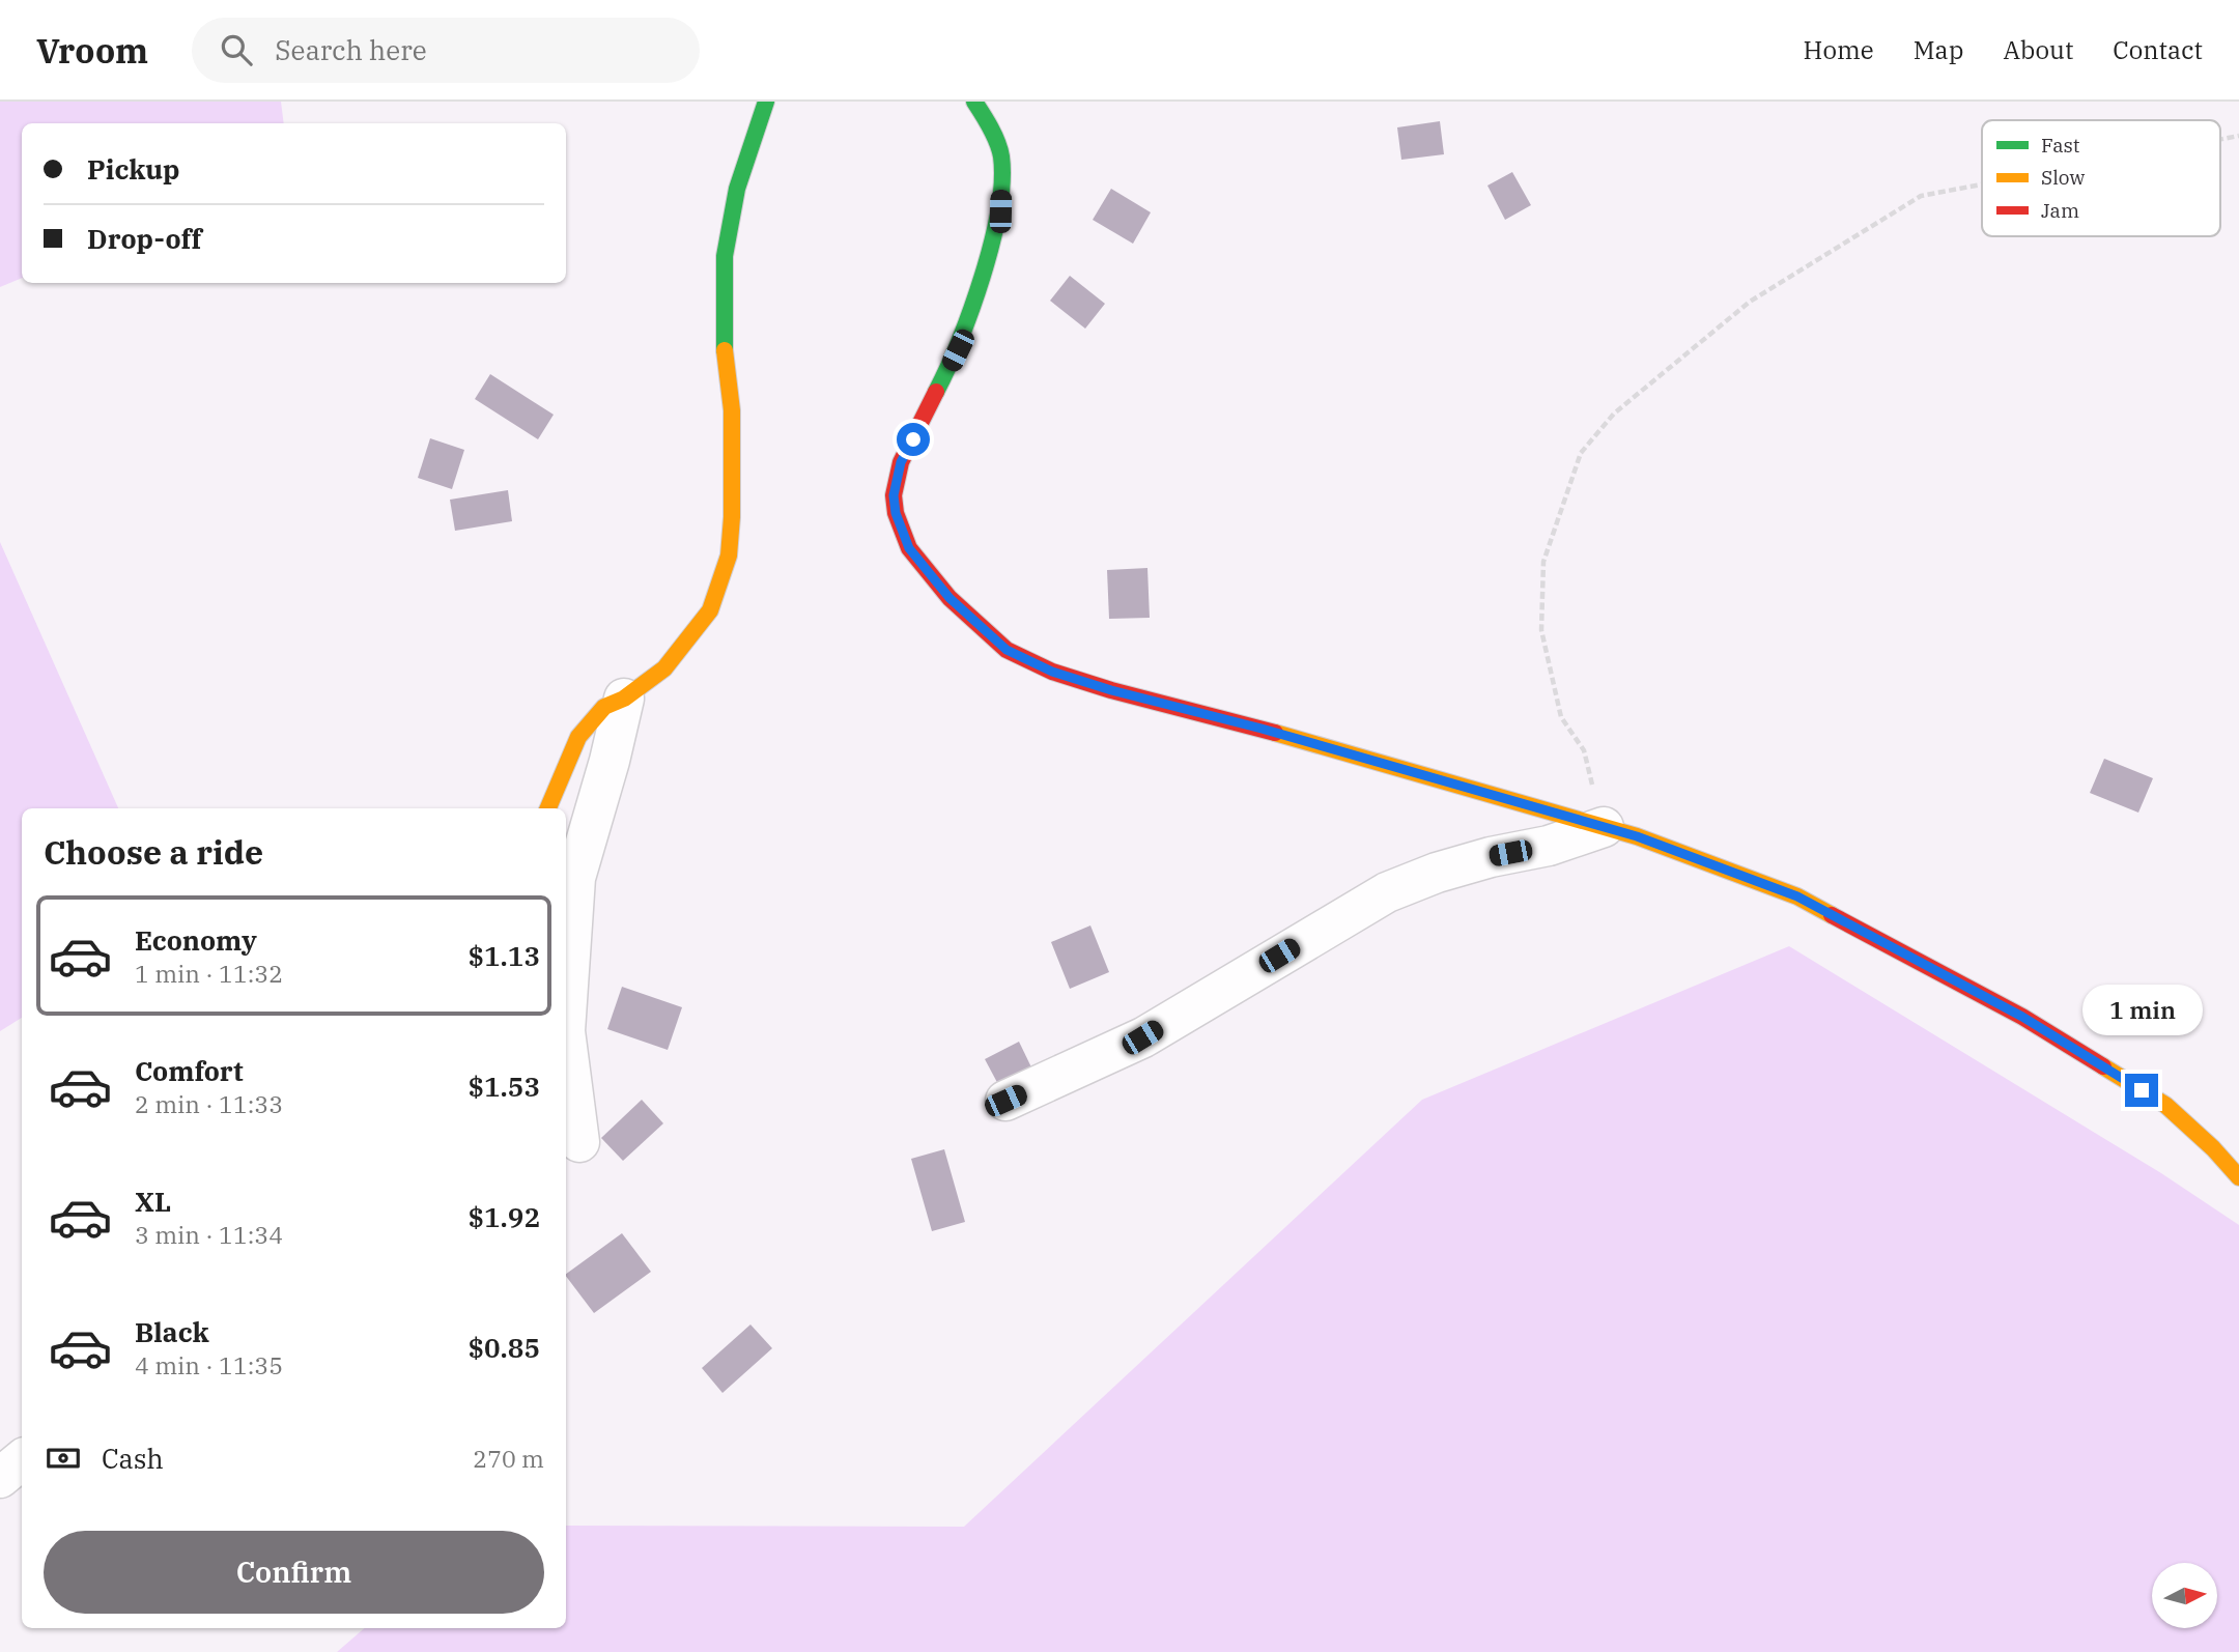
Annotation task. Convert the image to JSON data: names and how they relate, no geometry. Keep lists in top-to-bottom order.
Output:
{
  "legend": ["Fast", "Slow", "Jam"],
  "north": "right",
  "page": {
    "header": "Vroom",
    "search": "Search here",
    "nav": [
      "Home",
      "Map",
      "About",
      "Contact"
    ],
    "banner": ["Pickup", "Drop-off"],
    "heading": "Choose a ride",
    "list": [
      {
        "name": "Economy",
        "note": "1 min · 11:32",
        "value": "$1.13"
      },
      {
        "name": "Comfort",
        "note": "2 min · 11:33",
        "value": "$1.53"
      },
      {
        "name": "XL",
        "note": "3 min · 11:34",
        "value": "$1.92"
      },
      {
        "name": "Black",
        "note": "4 min · 11:35",
        "value": "$0.85"
      }
    ],
    "bubble": "1 min",
    "pay": ["Cash", "270 m"],
    "buttons": "Confirm"
  }
}
